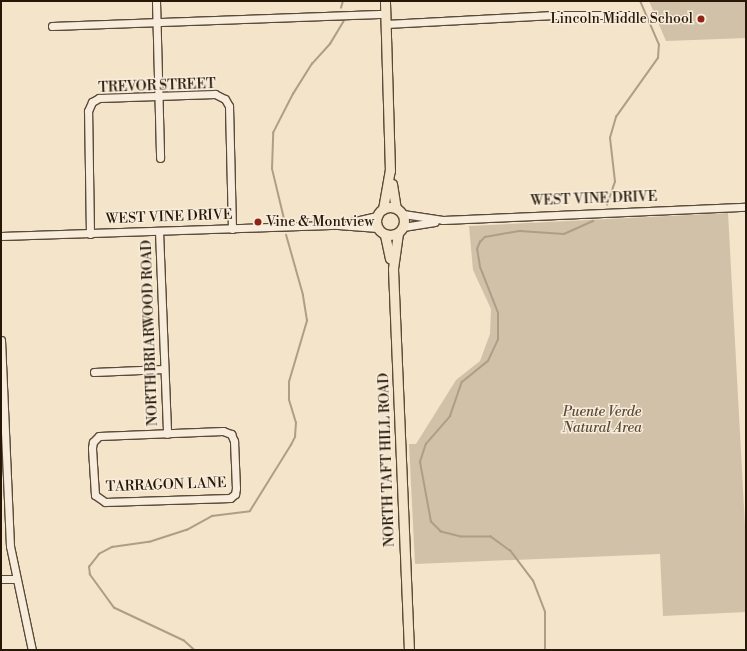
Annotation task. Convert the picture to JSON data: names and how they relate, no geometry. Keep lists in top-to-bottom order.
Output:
{
  "streets": {
    "main road": ["WEST VINE DRIVE", "NORTH TAFT HILL ROAD"],
    "street": ["TREVOR STREET", "NORTH BRIARWOOD ROAD", "TARRAGON LANE"]
  },
  "crossings": [
    ["TREVOR STREET", "WEST VINE DRIVE"],
    ["WEST VINE DRIVE", "NORTH BRIARWOOD ROAD"],
    ["WEST VINE DRIVE", "NORTH TAFT HILL ROAD"],
    ["NORTH BRIARWOOD ROAD", "TARRAGON LANE"]
  ],
  "parks": ["Puente Verde Natural Area"],
  "places": ["Lincoln Middle School", "Vine & Montview"]
}
